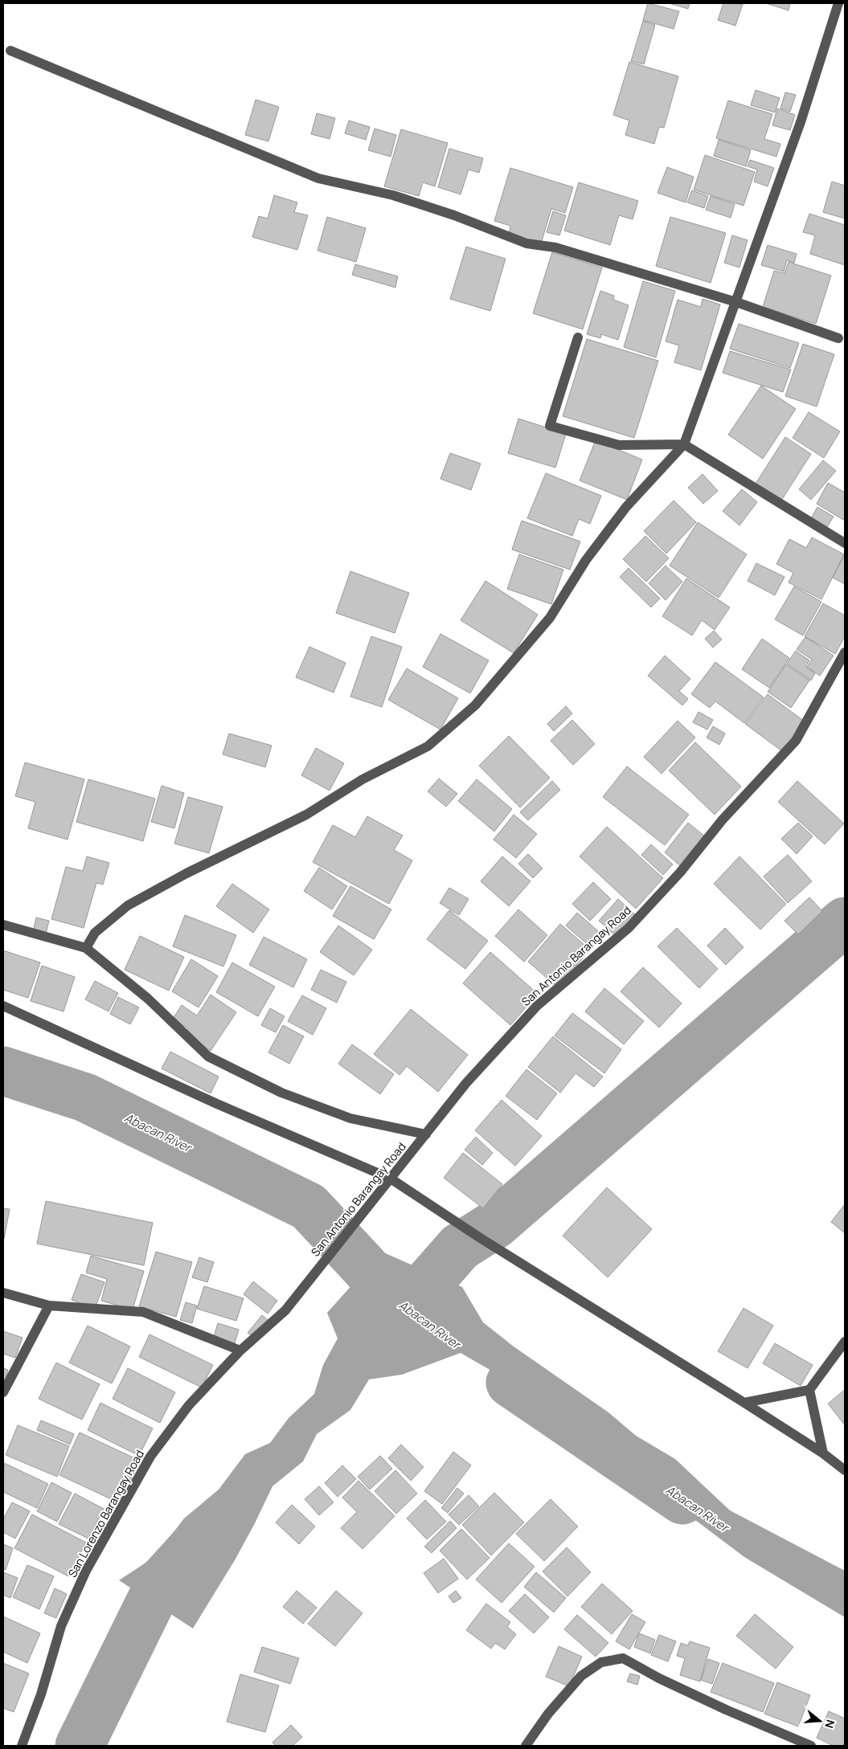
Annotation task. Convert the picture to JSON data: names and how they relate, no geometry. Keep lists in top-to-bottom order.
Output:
{
  "streets": {
    "street": ["San Antonio Barangay Road", "San Lorenzo Barangay Road"]
  },
  "crossings": [
    ["San Antonio Barangay Road", "San Lorenzo Barangay Road"]
  ],
  "water": ["Abacan River"],
  "north": "right"
}
